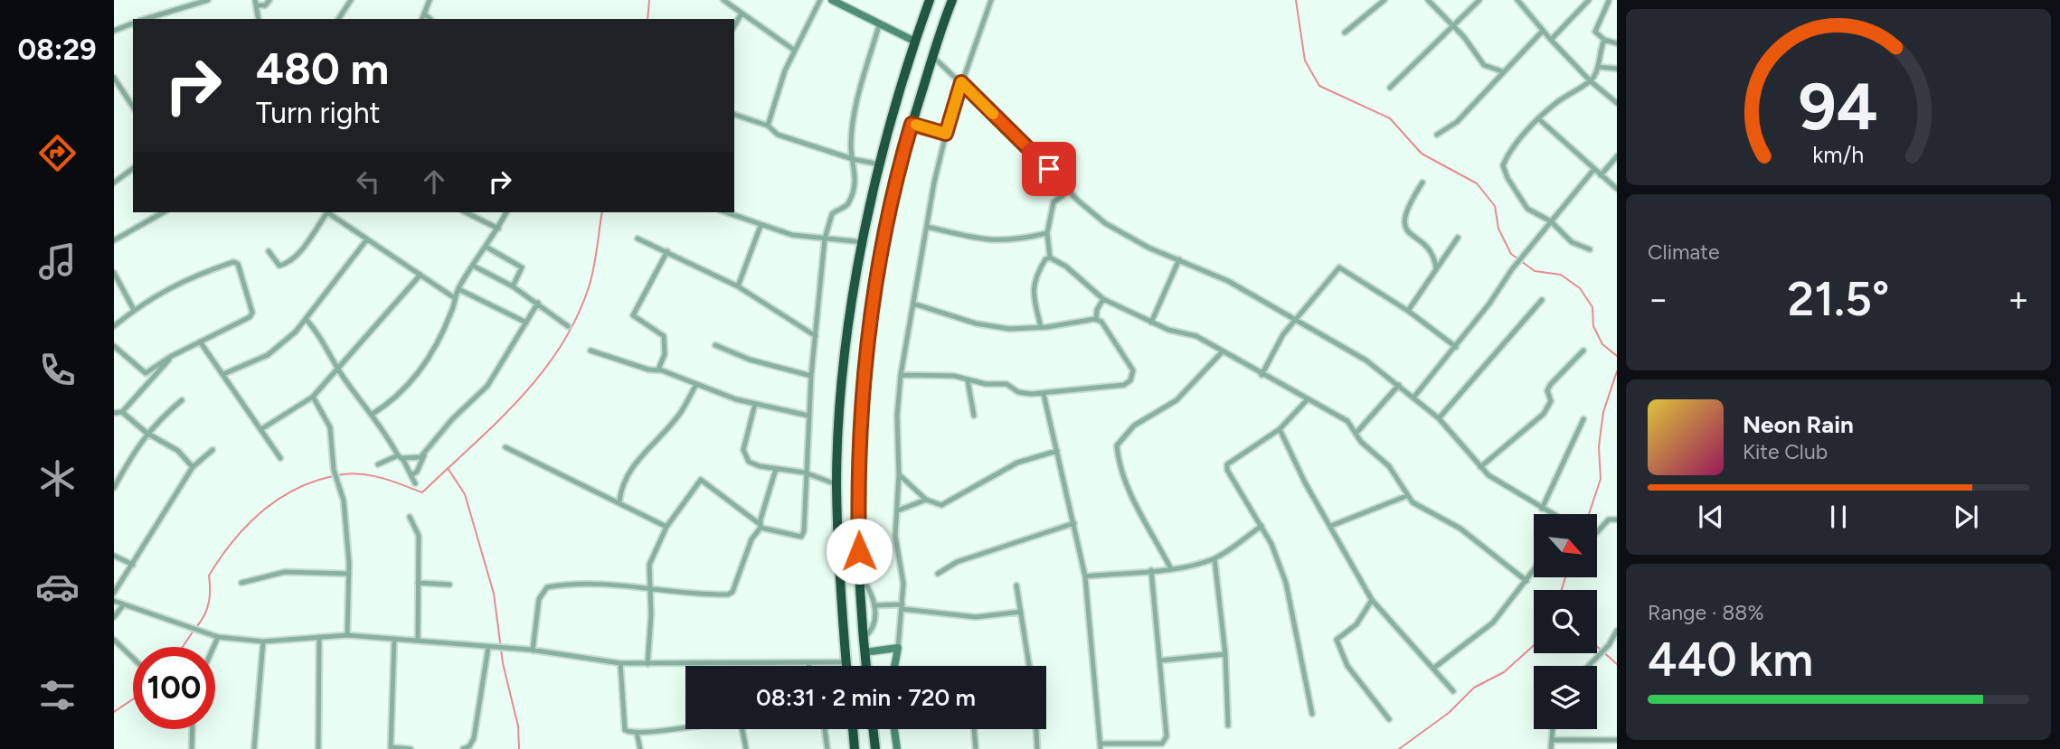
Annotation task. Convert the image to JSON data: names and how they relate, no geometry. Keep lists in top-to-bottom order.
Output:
{
  "north": "bottom right",
  "page": {
    "tabs": "08:29",
    "turn": ["480 m", "Turn right"],
    "tile": [
      "Climate",
      ["Range · 88%", "440 km"]
    ],
    "heat": ["−", "21.5°", "+"],
    "song": ["Neon Rain", "Kite Club"],
    "limit": "100",
    "trip": "08:31 · 2 min · 720 m",
    "gauge": ["94", "km/h"]
  }
}
